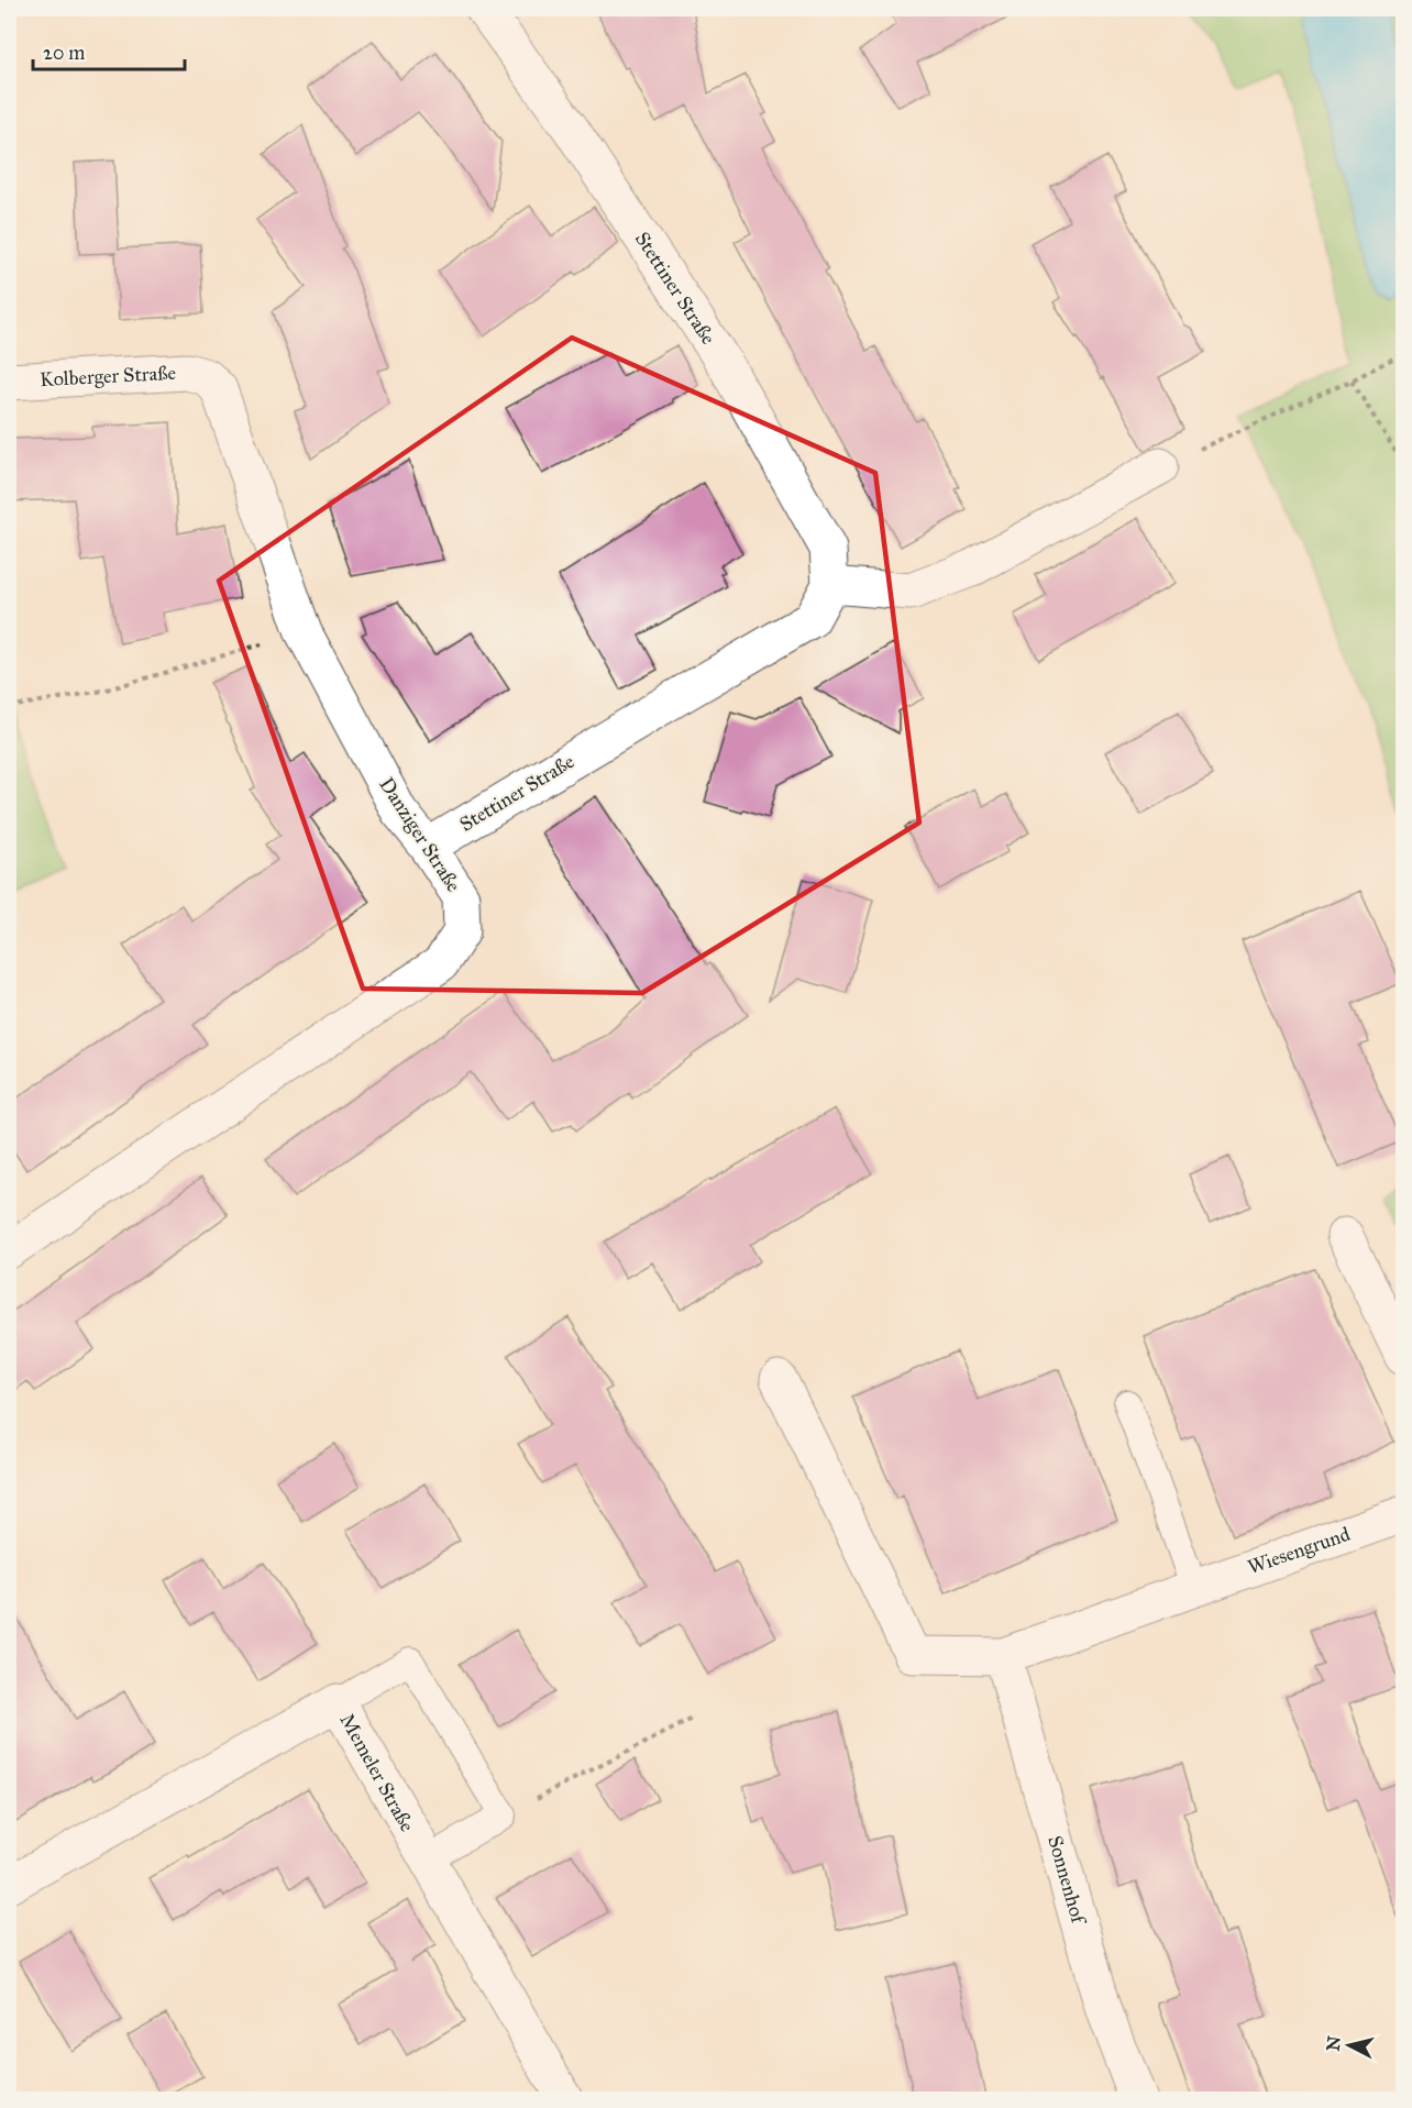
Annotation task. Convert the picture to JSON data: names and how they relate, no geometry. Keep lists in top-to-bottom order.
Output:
{
  "streets": {
    "street": [
      "Stettiner Straße",
      "Kolberger Straße",
      "Danziger Straße",
      "Wiesengrund",
      "Memeler Straße",
      "Sonnenhof"
    ]
  },
  "crossings": [
    ["Stettiner Straße", "Danziger Straße"],
    ["Kolberger Straße", "Danziger Straße"]
  ],
  "scale_bar": "20 m",
  "north": "left"
}
